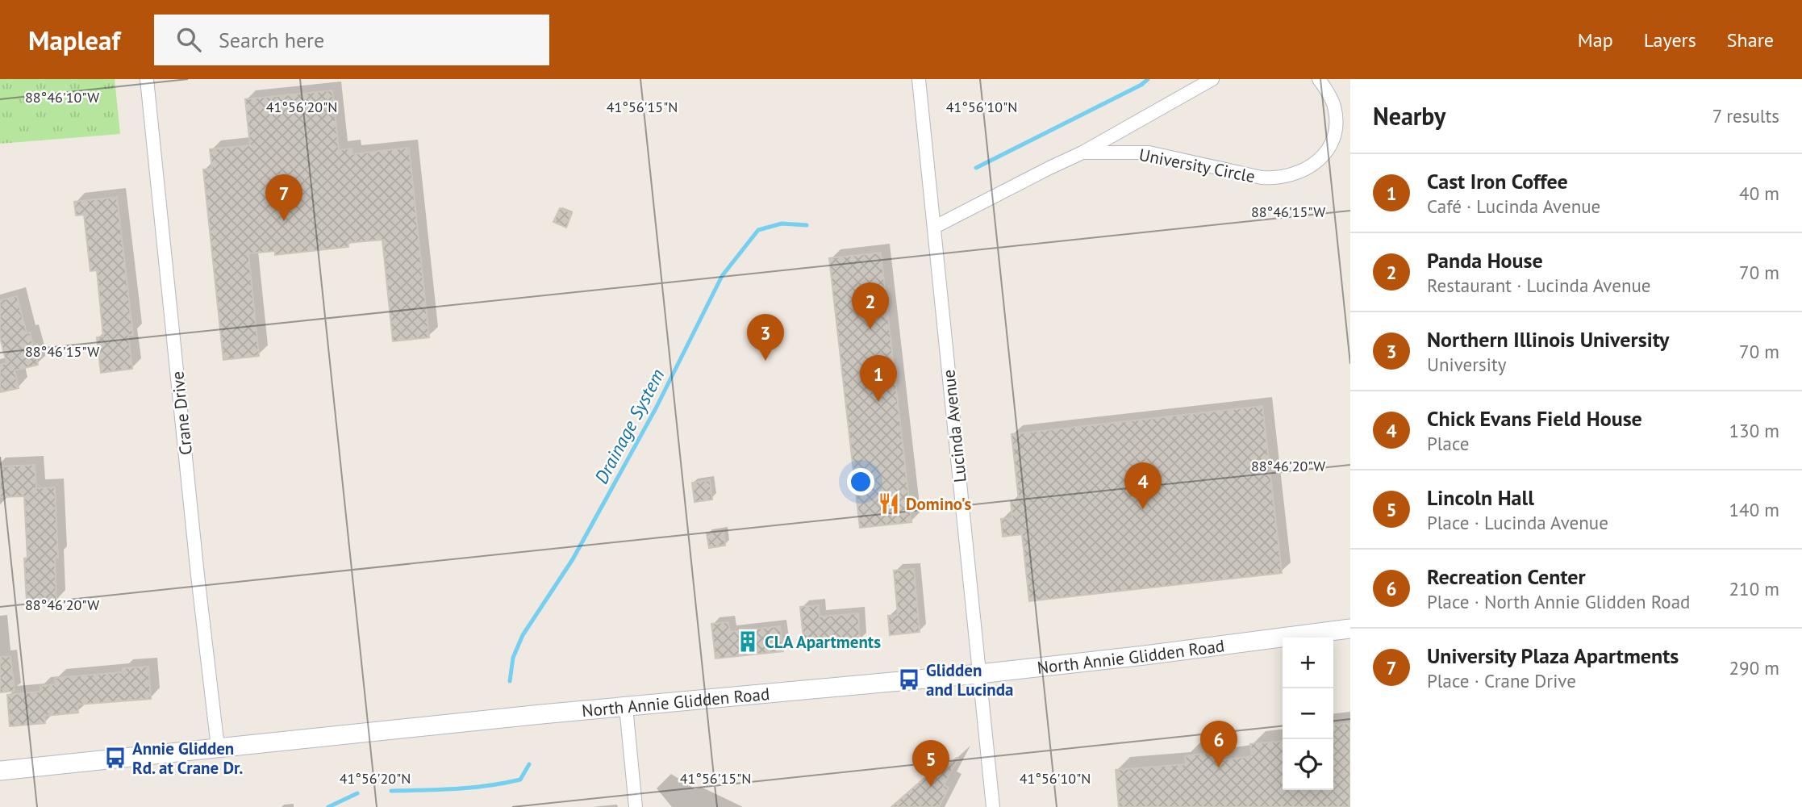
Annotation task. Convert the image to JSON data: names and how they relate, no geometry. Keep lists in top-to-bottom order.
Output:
{
  "streets": {
    "main road": ["North Annie Glidden Road"],
    "street": ["University Circle", "Crane Drive", "Lucinda Avenue"]
  },
  "crossings": [
    ["University Circle", "Lucinda Avenue"],
    ["Crane Drive", "North Annie Glidden Road"],
    ["Lucinda Avenue", "North Annie Glidden Road"]
  ],
  "water": ["Drainage System"],
  "places": {
    "restaurant": ["Domino's"],
    "building": ["CLA Apartments"],
    "bus stop": ["Glidden and Lucinda", "Annie Glidden Rd. at Crane Dr."]
  },
  "page": {
    "header": "Mapleaf",
    "search": "Search here",
    "nav": ["Map", "Layers", "Share"],
    "heading": ["Nearby", "7 results"],
    "list": [
      {
        "mark": "1",
        "name": "Cast Iron Coffee",
        "note": "Café · Lucinda Avenue",
        "value": "40 m"
      },
      {
        "mark": "2",
        "name": "Panda House",
        "note": "Restaurant · Lucinda Avenue",
        "value": "70 m"
      },
      {
        "mark": "3",
        "name": "Northern Illinois University",
        "note": "University",
        "value": "70 m"
      },
      {
        "mark": "4",
        "name": "Chick Evans Field House",
        "note": "Place",
        "value": "130 m"
      },
      {
        "mark": "5",
        "name": "Lincoln Hall",
        "note": "Place · Lucinda Avenue",
        "value": "140 m"
      },
      {
        "mark": "6",
        "name": "Recreation Center",
        "note": "Place · North Annie Glidden Road",
        "value": "210 m"
      },
      {
        "mark": "7",
        "name": "University Plaza Apartments",
        "note": "Place · Crane Drive",
        "value": "290 m"
      }
    ],
    "pins": [
      "7",
      "2",
      "3",
      "1",
      "4",
      "6",
      "5"
    ],
    "map_buttons": ["+", "−"]
  },
  "coordinates": [
    "88°46'10\"W",
    "41°56'20\"N",
    "41°56'15\"N",
    "41°56'10\"N",
    "88°46'15\"W",
    "88°46'20\"W"
  ]
}
